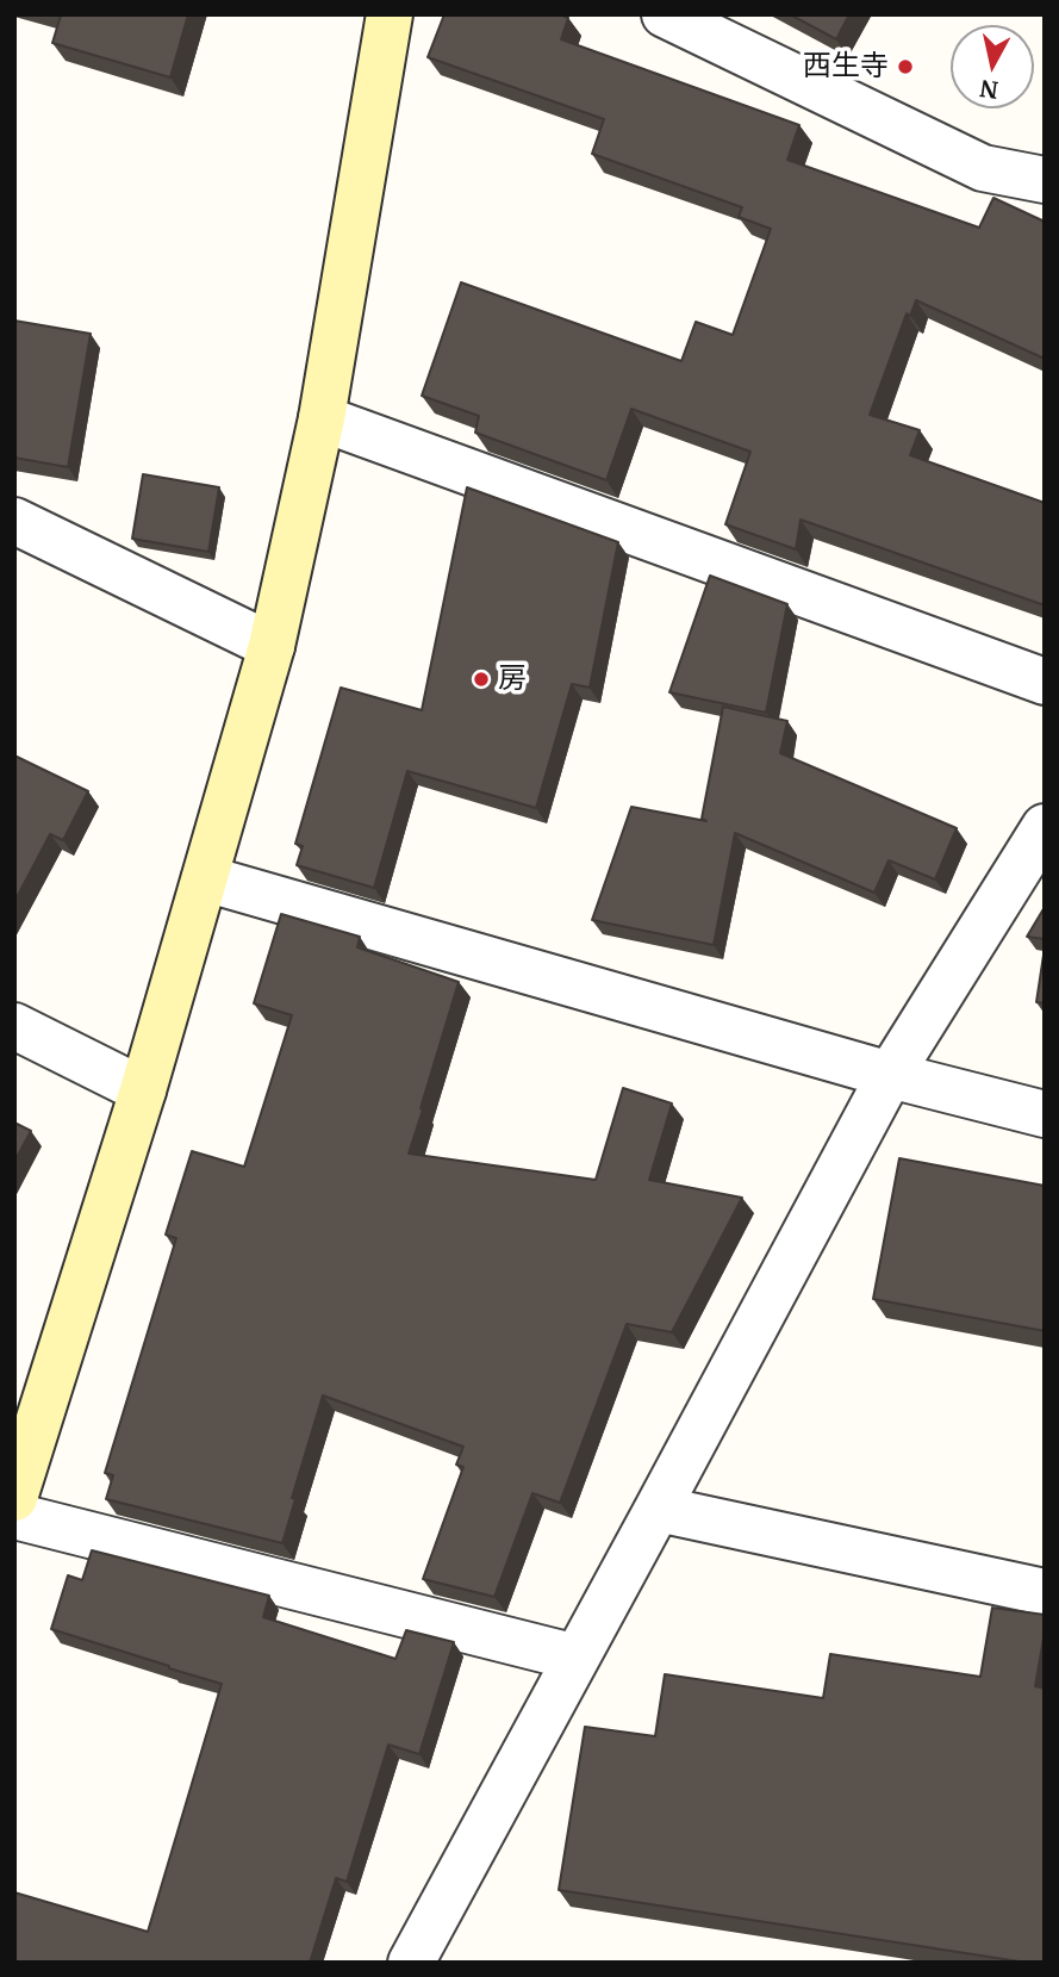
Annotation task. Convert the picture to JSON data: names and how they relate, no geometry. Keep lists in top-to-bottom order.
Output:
{
  "places": ["西生寺", "房"],
  "north": "bottom"
}
